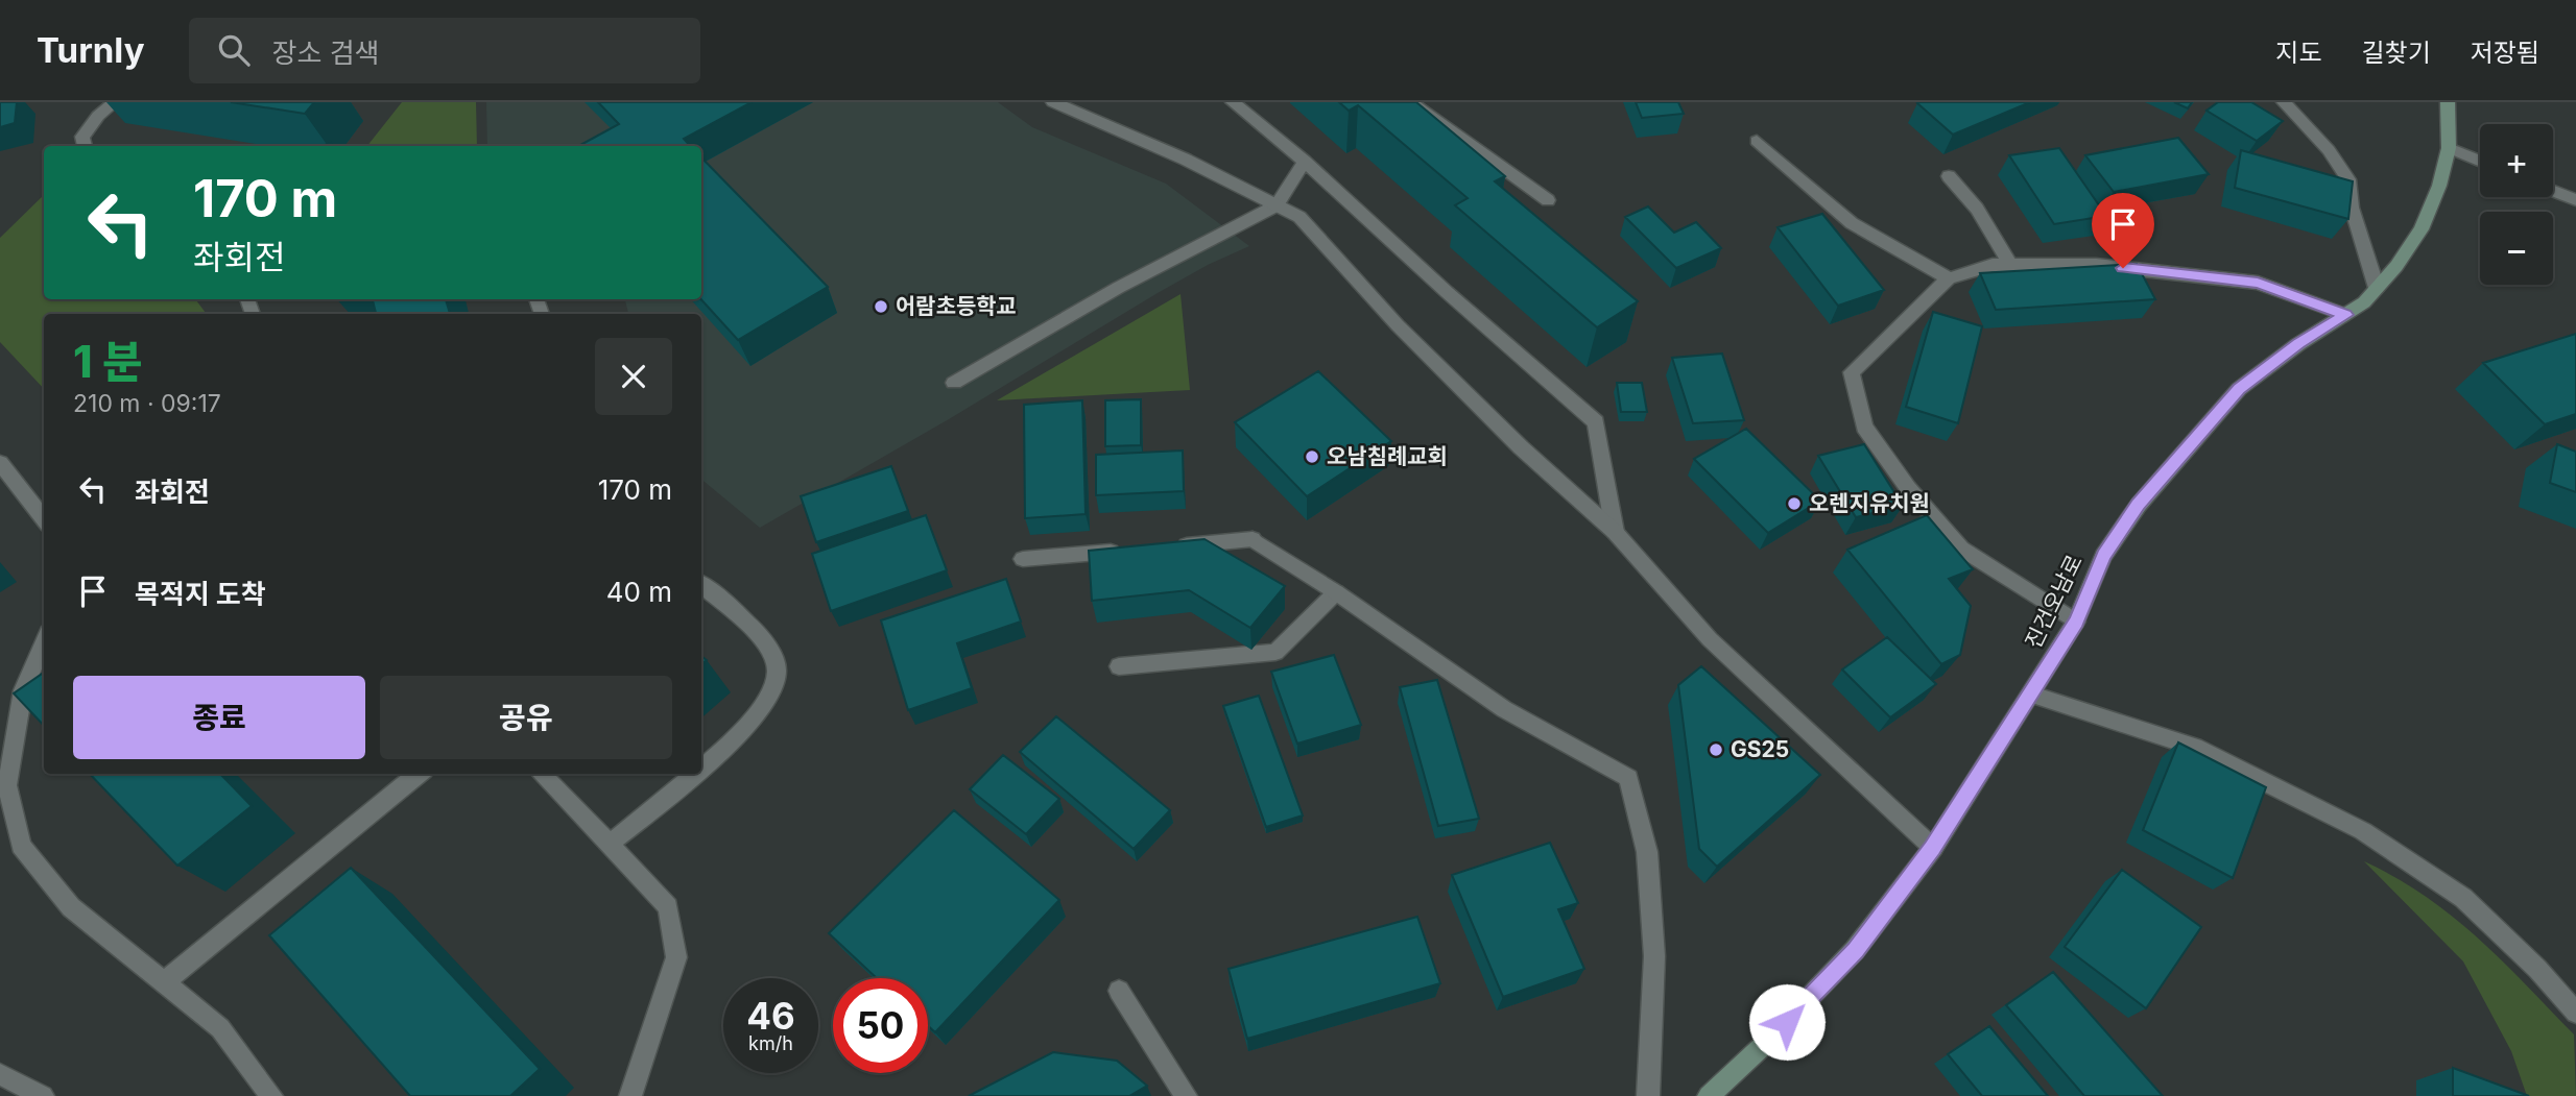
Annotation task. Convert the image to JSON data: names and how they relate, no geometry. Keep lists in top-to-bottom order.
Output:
{
  "streets": {
    "main road": ["진건오남로"]
  },
  "places": [
    "어람초등학교",
    "오남침례교회",
    "오렌지유치원",
    "GS25"
  ],
  "page": {
    "header": "Turnly",
    "search": "장소 검색",
    "nav": ["지도", "길찾기", "저장됨"],
    "map_buttons": ["+", "−"],
    "turn": ["170 m", "좌회전"],
    "heading": ["1 분", "210 m · 09:17"],
    "list": [
      {
        "name": "좌회전",
        "value": "170 m"
      },
      {
        "name": "목적지 도착",
        "value": "40 m"
      }
    ],
    "buttons": ["종료", "공유"],
    "speed": "46 km/h",
    "limit": "50"
  }
}
